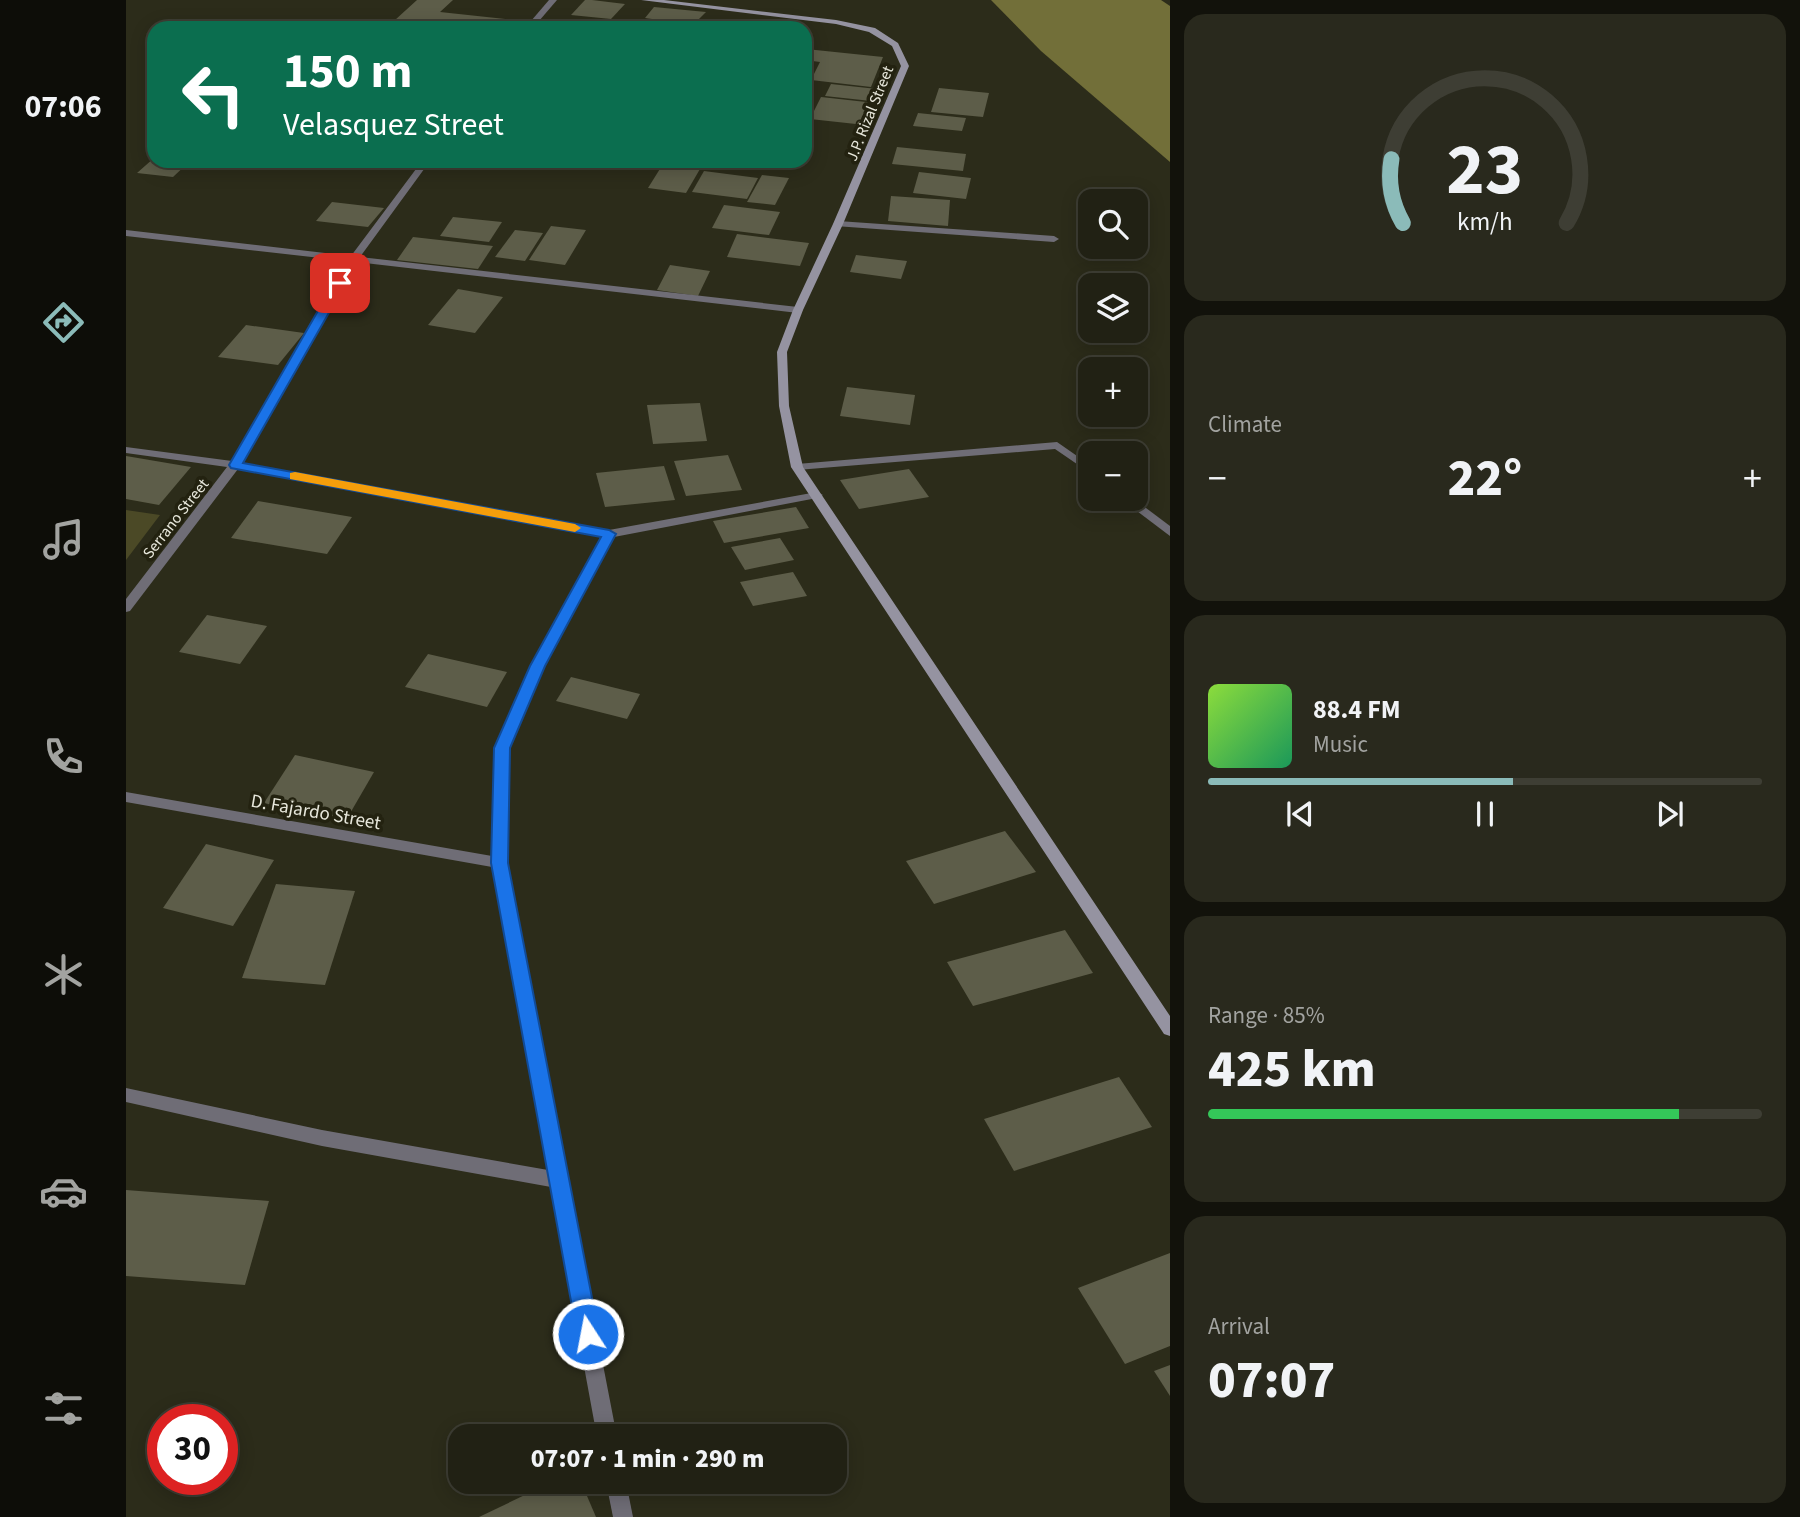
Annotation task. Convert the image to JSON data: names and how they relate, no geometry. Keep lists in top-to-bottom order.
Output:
{
  "streets": {
    "street": ["J.P. Rizal Street", "Serrano Street", "D. Fajardo Street"]
  },
  "page": {
    "tabs": "07:06",
    "turn": ["150 m", "Velasquez Street"],
    "map_buttons": ["+", "−"],
    "tile": [
      "Climate",
      ["Range · 85%", "425 km"],
      ["Arrival", "07:07"]
    ],
    "heat": ["−", "22°", "+"],
    "song": ["88.4 FM", "Music"],
    "limit": "30",
    "trip": "07:07 · 1 min · 290 m",
    "gauge": ["23", "km/h"]
  }
}
